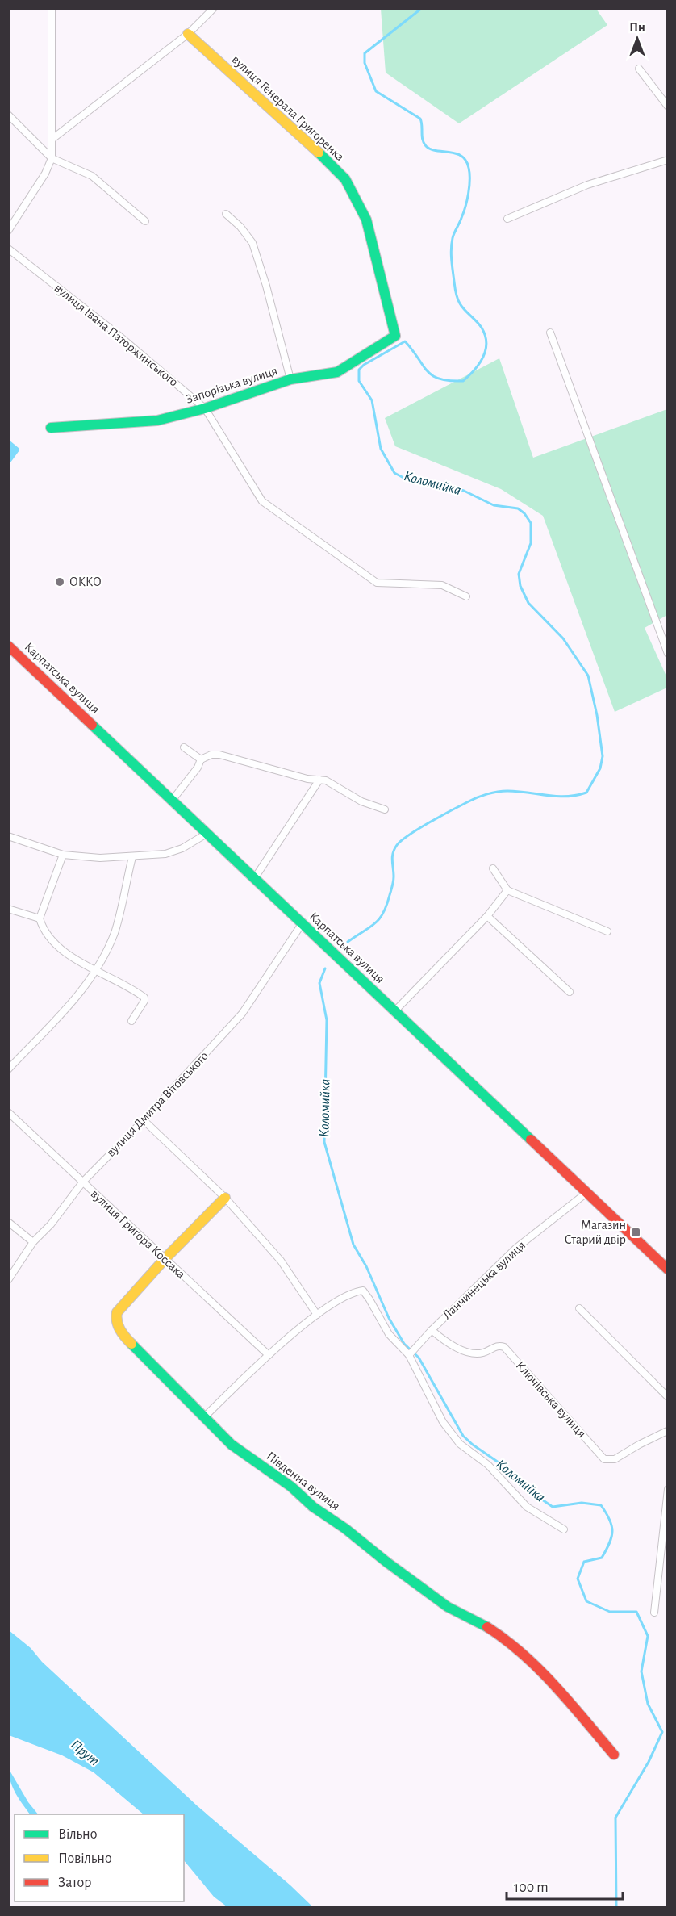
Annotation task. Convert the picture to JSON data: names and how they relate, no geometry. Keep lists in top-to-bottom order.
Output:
{
  "streets": {
    "street": [
      "вулиця Генерала Григоренка",
      "вулиця Івана Паторжинського",
      "Запорізька вулиця",
      "Карпатська вулиця",
      "вулиця Дмитра Вітовського",
      "вулиця Григора Коссака",
      "Ланчинецька вулиця",
      "Ключівська вулиця",
      "Південна вулиця"
    ]
  },
  "crossings": [
    ["вулиця Генерала Григоренка", "Запорізька вулиця"],
    ["вулиця Івана Паторжинського", "Запорізька вулиця"],
    ["Карпатська вулиця", "вулиця Дмитра Вітовського"],
    ["Карпатська вулиця", "Ланчинецька вулиця"],
    ["вулиця Дмитра Вітовського", "вулиця Григора Коссака"],
    ["вулиця Григора Коссака", "Південна вулиця"],
    ["Ланчинецька вулиця", "Ключівська вулиця"]
  ],
  "water": ["Коломийка", "Прут"],
  "places": {
    "other": ["ОККО"],
    "transit": ["Магазин Старий двір"]
  },
  "legend": ["Вільно", "Повільно", "Затор"],
  "scale_bar": "100 m",
  "north": "top"
}
